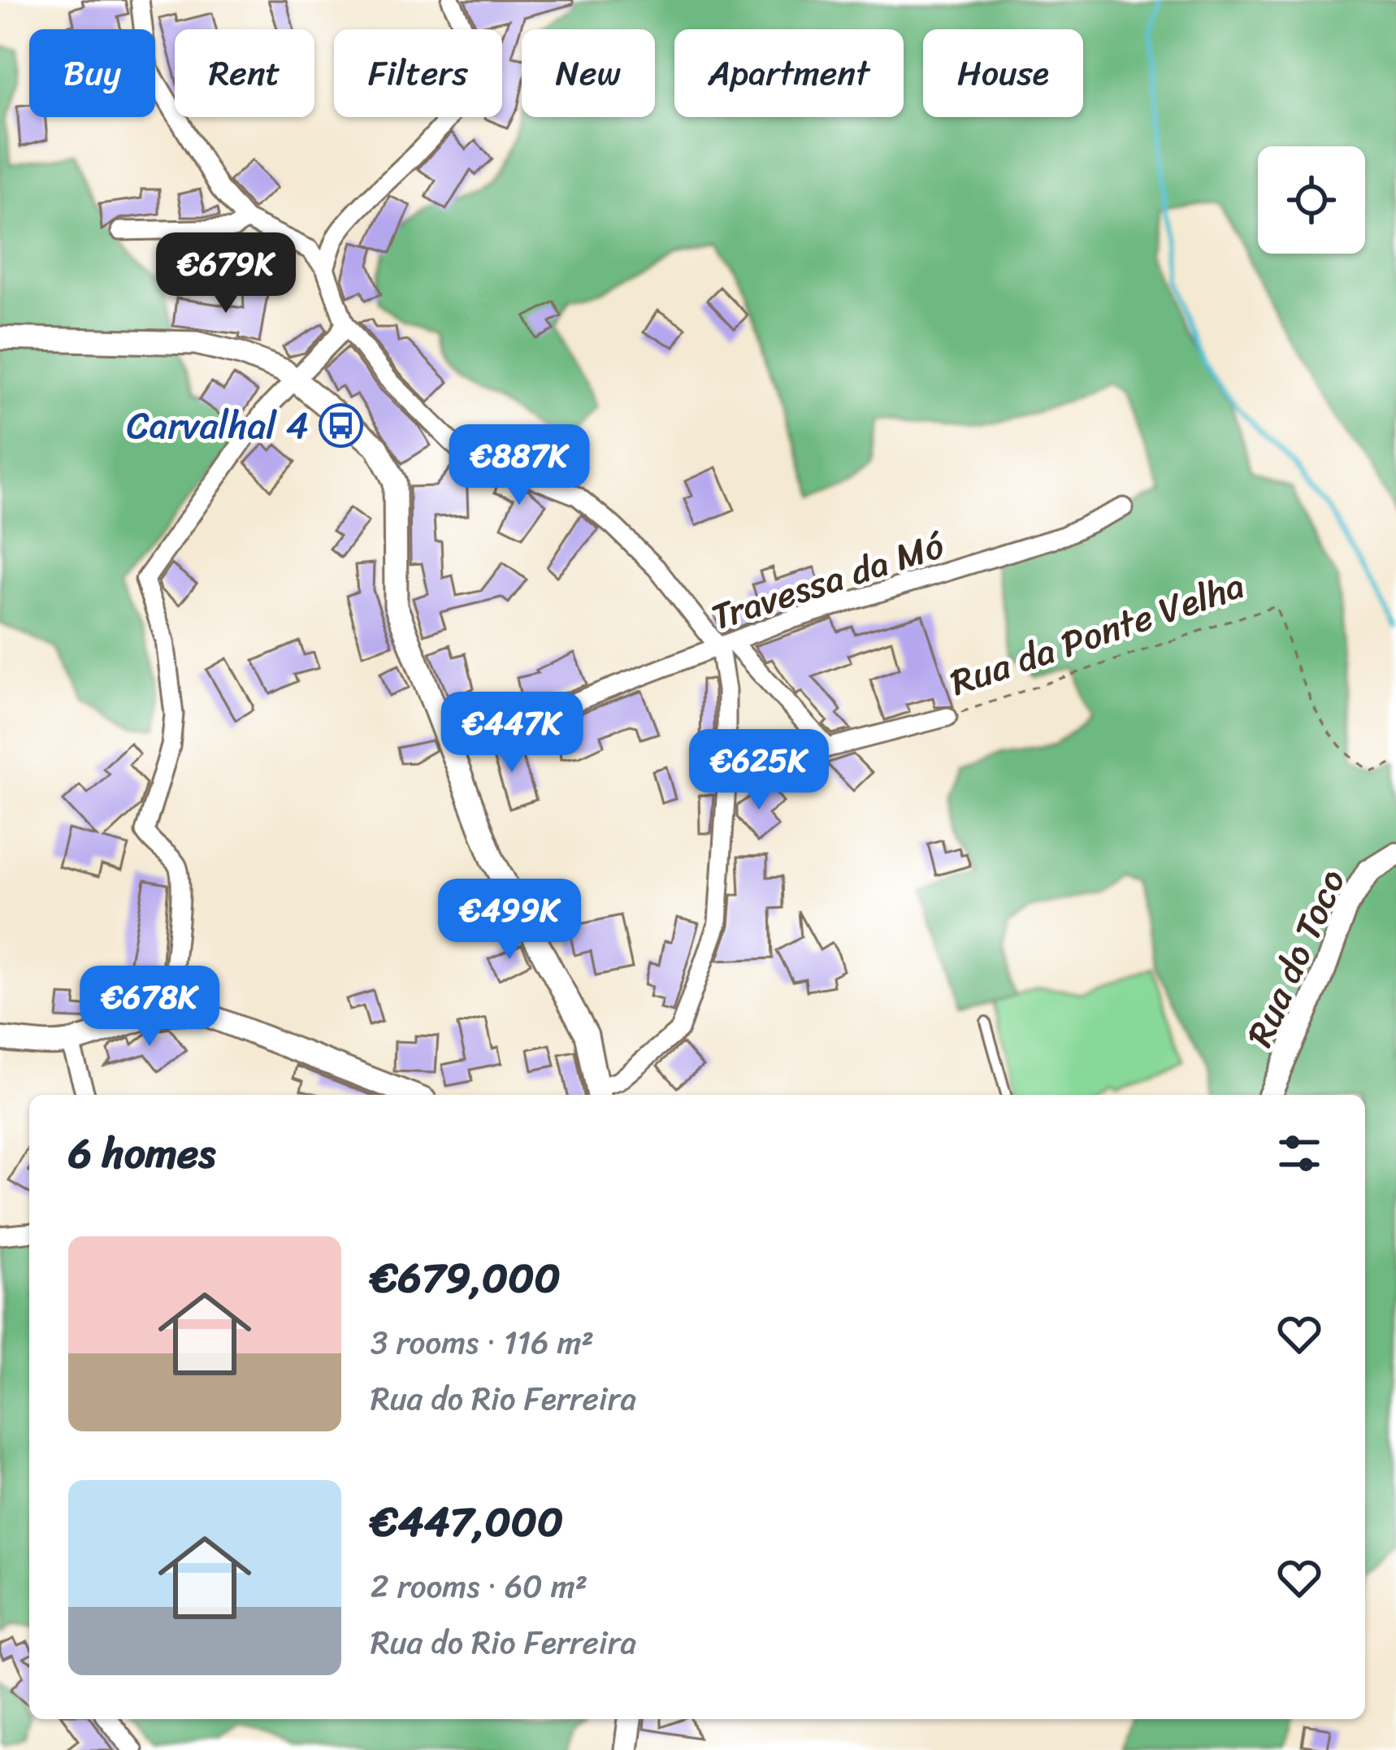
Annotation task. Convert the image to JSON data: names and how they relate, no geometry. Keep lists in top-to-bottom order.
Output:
{
  "streets": {
    "street": ["Travessa da Mó", "Rua da Ponte Velha", "Rua do Toco"]
  },
  "places": {
    "bus stop": ["Carvalhal 4"]
  },
  "page": {
    "chip": [
      "Buy",
      "Rent",
      "Filters",
      "New",
      "Apartment",
      "House"
    ],
    "price": [
      "€679K",
      "€887K",
      "€447K",
      "€625K",
      "€499K",
      "€678K"
    ],
    "heading": "6 homes",
    "list": [
      {
        "name": "€679,000",
        "note": "3 rooms · 116 m² · Rua do Rio Ferreira"
      },
      {
        "name": "€447,000",
        "note": "2 rooms · 60 m² · Rua do Rio Ferreira"
      }
    ]
  }
}
